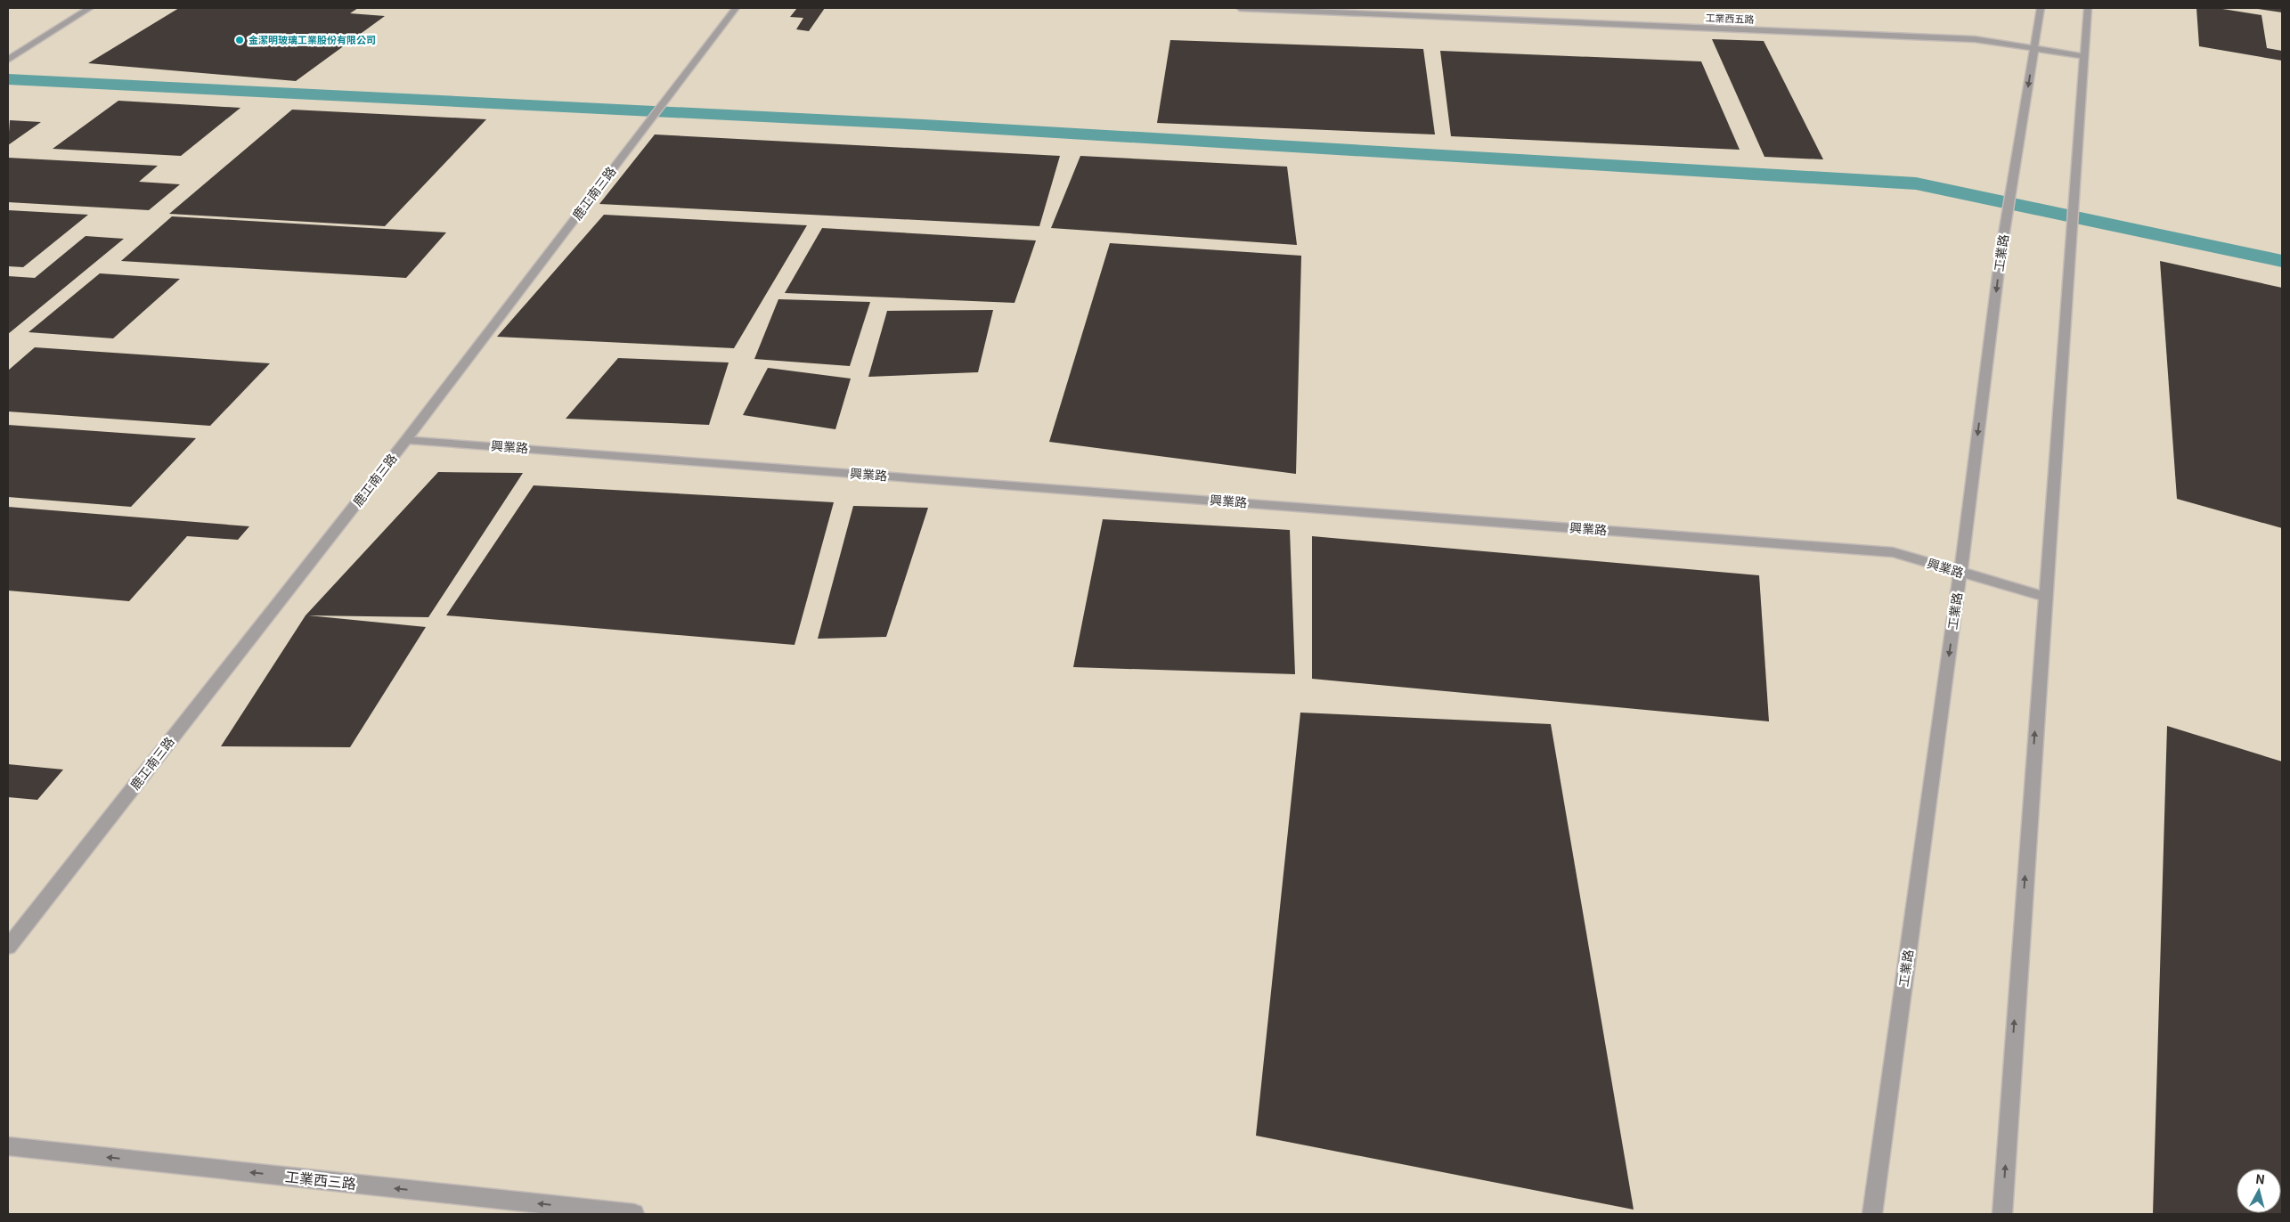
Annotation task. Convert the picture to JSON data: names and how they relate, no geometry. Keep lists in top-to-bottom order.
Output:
{
  "streets": {
    "street": [
      "工業西五路",
      "鹿工南三路",
      "工業路",
      "興業路",
      "工業西三路"
    ]
  },
  "crossings": [
    ["工業西五路", "工業路"],
    ["鹿工南三路", "興業路"],
    ["工業路", "興業路"]
  ],
  "one_way": ["工業西三路"],
  "places": ["金潔明玻璃工業股份有限公司"],
  "north": "top"
}
